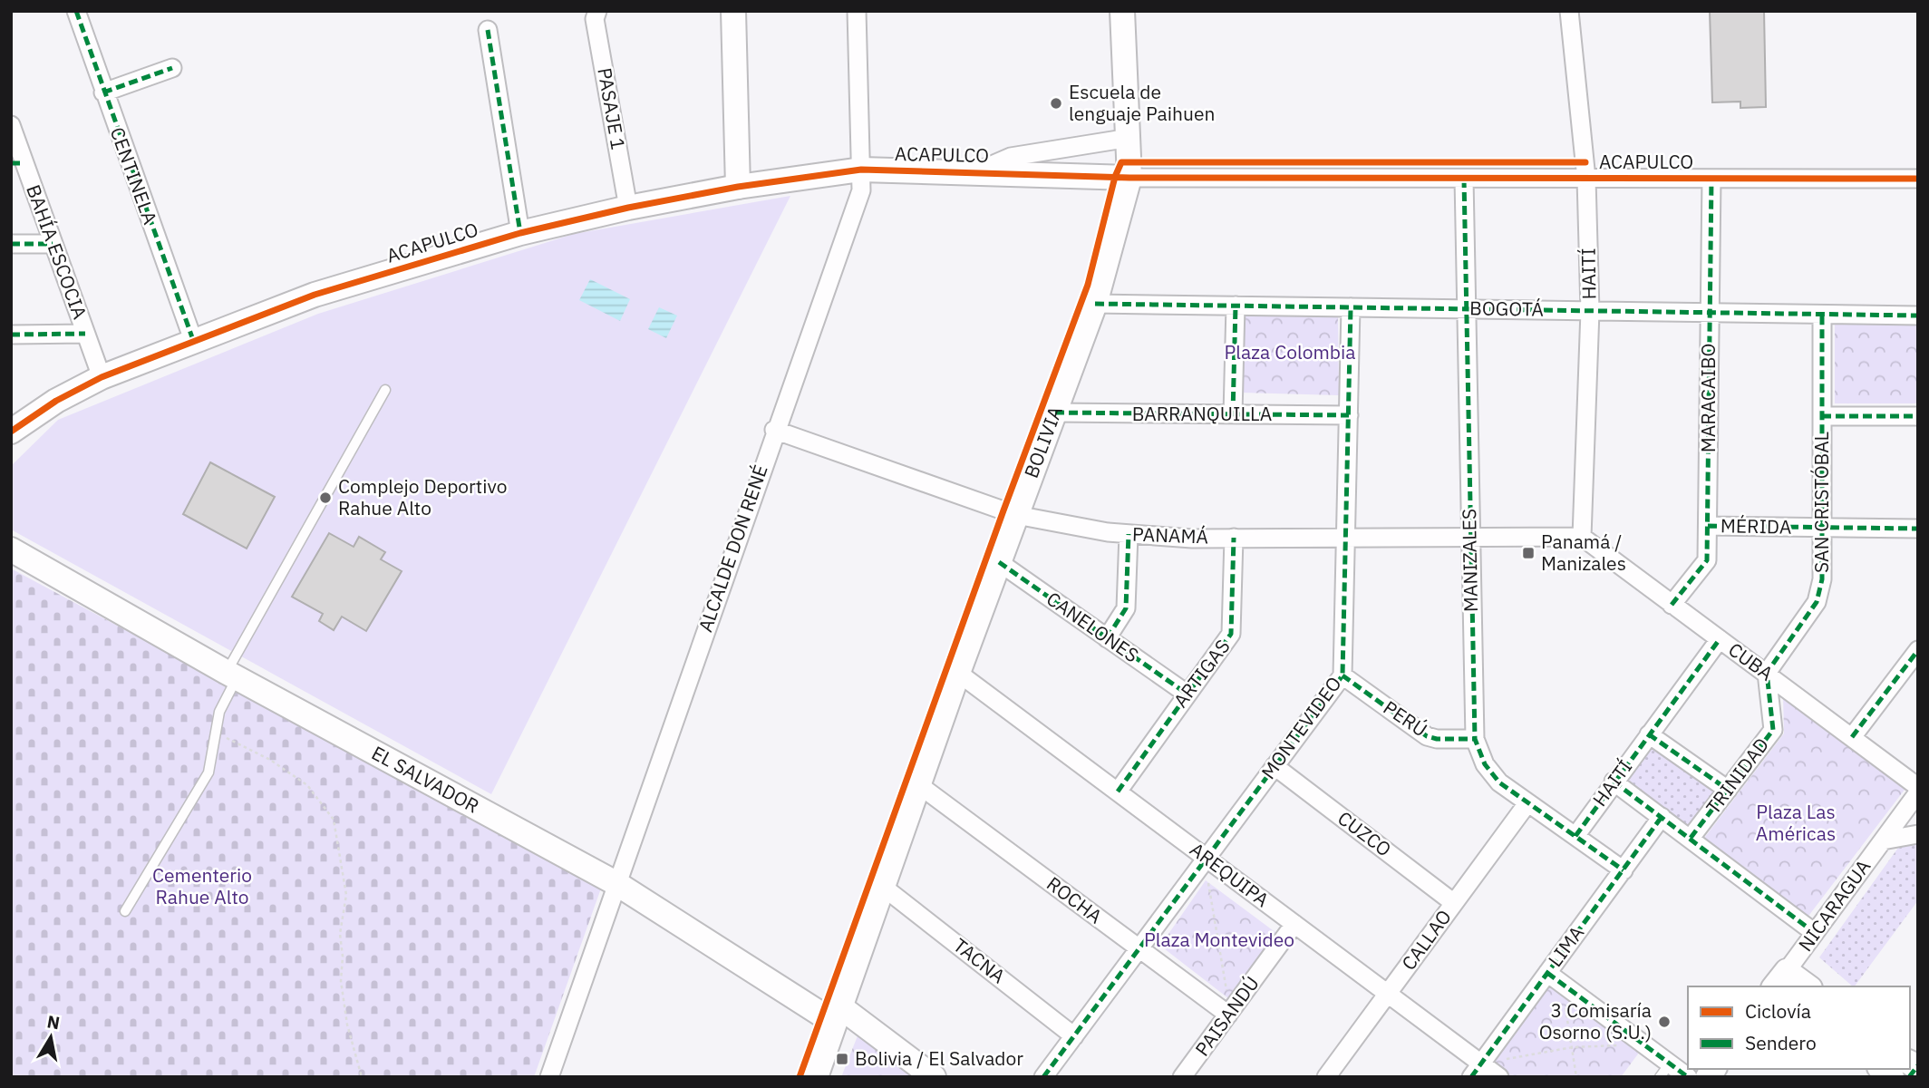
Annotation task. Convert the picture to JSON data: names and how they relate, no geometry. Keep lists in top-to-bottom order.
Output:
{
  "streets": {
    "street": [
      "PASAJE 1",
      "ACAPULCO",
      "CENTINELA",
      "BAHÍA ESCOCIA",
      "HAITÍ",
      "BOGOTÁ",
      "MARACAIBO",
      "BARRANQUILLA",
      "BOLIVIA",
      "SAN CRISTÓBAL",
      "MÉRIDA",
      "PANAMÁ",
      "ALCALDE DON RENÉ",
      "MANIZALES",
      "CANELONES",
      "CUBA",
      "ARTIGAS",
      "PERÚ",
      "MONTEVIDEO",
      "TRINIDAD",
      "EL SALVADOR",
      "CUZCO",
      "AREQUIPA",
      "ROCHA",
      "NICARAGUA",
      "CALLAO",
      "LIMA",
      "TACNA",
      "PAISANDÚ"
    ]
  },
  "crossings": [
    ["PASAJE 1", "ACAPULCO"],
    ["ACAPULCO", "CENTINELA"],
    ["ACAPULCO", "BAHÍA ESCOCIA"],
    ["ACAPULCO", "HAITÍ"],
    ["ACAPULCO", "MARACAIBO"],
    ["ACAPULCO", "BOLIVIA"],
    ["ACAPULCO", "ALCALDE DON RENÉ"],
    ["ACAPULCO", "MANIZALES"],
    ["HAITÍ", "BOGOTÁ"],
    ["HAITÍ", "PANAMÁ"],
    ["HAITÍ", "MANIZALES"],
    ["HAITÍ", "CUBA"],
    ["BOGOTÁ", "MARACAIBO"],
    ["BOGOTÁ", "BOLIVIA"],
    ["BOGOTÁ", "SAN CRISTÓBAL"],
    ["BOGOTÁ", "MANIZALES"],
    ["BOGOTÁ", "MONTEVIDEO"],
    ["MARACAIBO", "MÉRIDA"],
    ["MARACAIBO", "CUBA"],
    ["BARRANQUILLA", "BOLIVIA"],
    ["BARRANQUILLA", "MONTEVIDEO"],
    ["BOLIVIA", "PANAMÁ"],
    ["BOLIVIA", "CANELONES"],
    ["BOLIVIA", "EL SALVADOR"],
    ["BOLIVIA", "AREQUIPA"],
    ["BOLIVIA", "ROCHA"],
    ["BOLIVIA", "TACNA"],
    ["SAN CRISTÓBAL", "MÉRIDA"],
    ["SAN CRISTÓBAL", "CUBA"],
    ["SAN CRISTÓBAL", "TRINIDAD"],
    ["PANAMÁ", "ALCALDE DON RENÉ"],
    ["PANAMÁ", "MANIZALES"],
    ["PANAMÁ", "CUBA"],
    ["PANAMÁ", "ARTIGAS"],
    ["PANAMÁ", "MONTEVIDEO"],
    ["ALCALDE DON RENÉ", "EL SALVADOR"],
    ["MANIZALES", "PERÚ"],
    ["MANIZALES", "CALLAO"],
    ["MANIZALES", "LIMA"],
    ["CANELONES", "ARTIGAS"],
    ["CUBA", "TRINIDAD"],
    ["ARTIGAS", "AREQUIPA"],
    ["PERÚ", "MONTEVIDEO"],
    ["MONTEVIDEO", "CUZCO"],
    ["MONTEVIDEO", "AREQUIPA"],
    ["MONTEVIDEO", "ROCHA"],
    ["MONTEVIDEO", "TACNA"],
    ["CUZCO", "CALLAO"],
    ["AREQUIPA", "CALLAO"],
    ["AREQUIPA", "LIMA"],
    ["AREQUIPA", "PAISANDÚ"],
    ["ROCHA", "PAISANDÚ"]
  ],
  "parks": [
    "Plaza Colombia",
    "Plaza Las Américas",
    "Cementerio Rahue Alto",
    "Plaza Montevideo"
  ],
  "places": {
    "other": ["Escuela de lenguaje Paihuen", "Complejo Deportivo Rahue Alto", "3 Comisaría Osorno (S.U.)"],
    "transit": ["Panamá / Manizales", "Bolivia / El Salvador"]
  },
  "legend": ["Ciclovía", "Sendero"],
  "north": "top"
}
